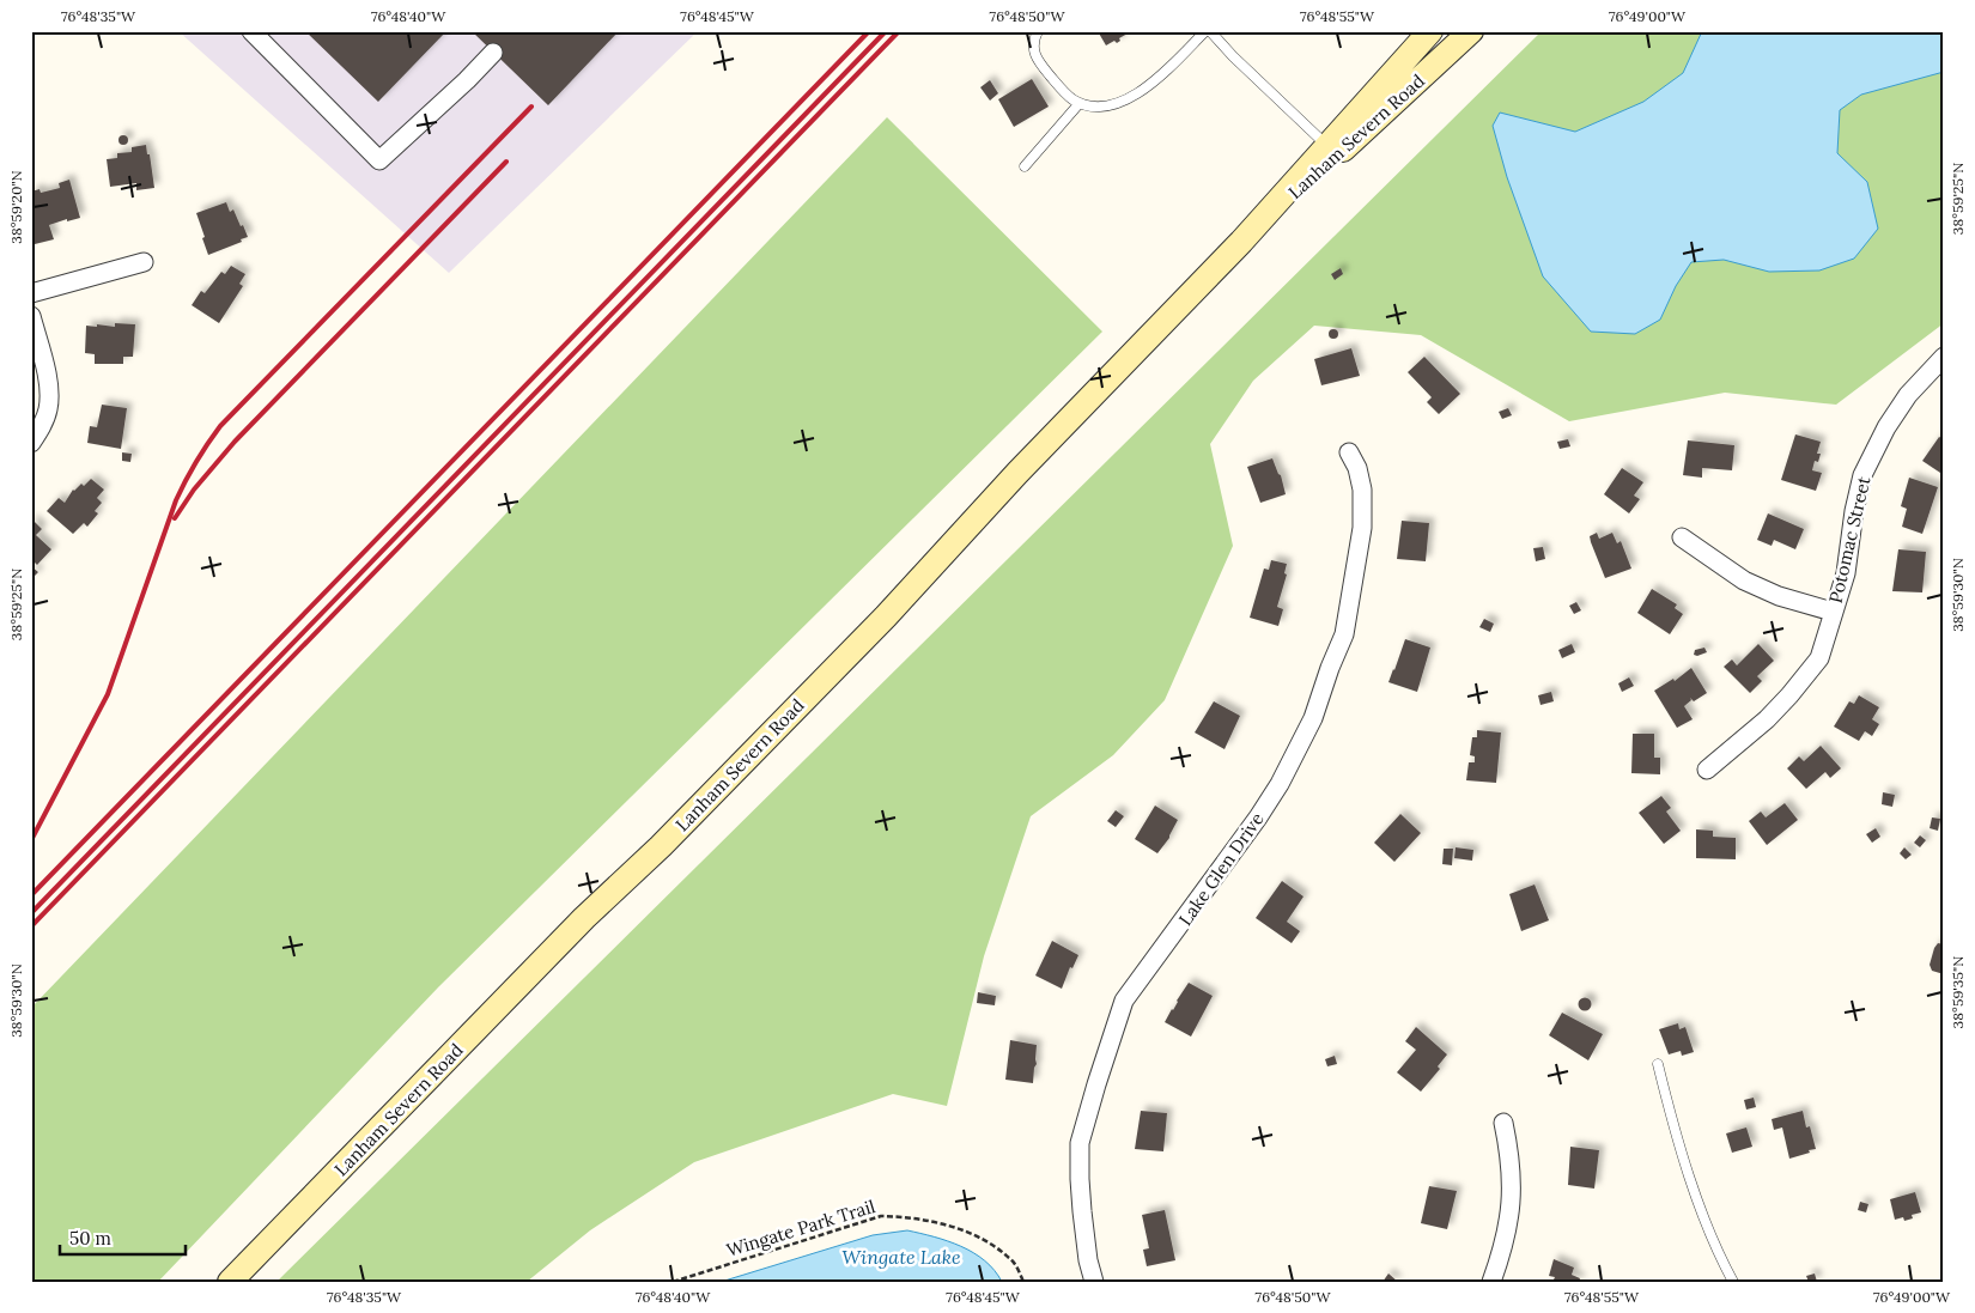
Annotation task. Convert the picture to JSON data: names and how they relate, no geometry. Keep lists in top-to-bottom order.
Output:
{
  "streets": {
    "main road": ["Lanham Severn Road"],
    "street": ["Potomac Street", "Lake Glen Drive"],
    "path": ["Wingate Park Trail"]
  },
  "water": ["Wingate Lake"],
  "scale_bar": "50 m",
  "coordinates": [
    "76°48'35\"W",
    "76°48'40\"W",
    "76°48'45\"W",
    "76°48'50\"W",
    "76°48'55\"W",
    "76°49'00\"W",
    "38°59'25\"N",
    "38°59'20\"N",
    "38°59'30\"N",
    "38°59'35\"N"
  ]
}
